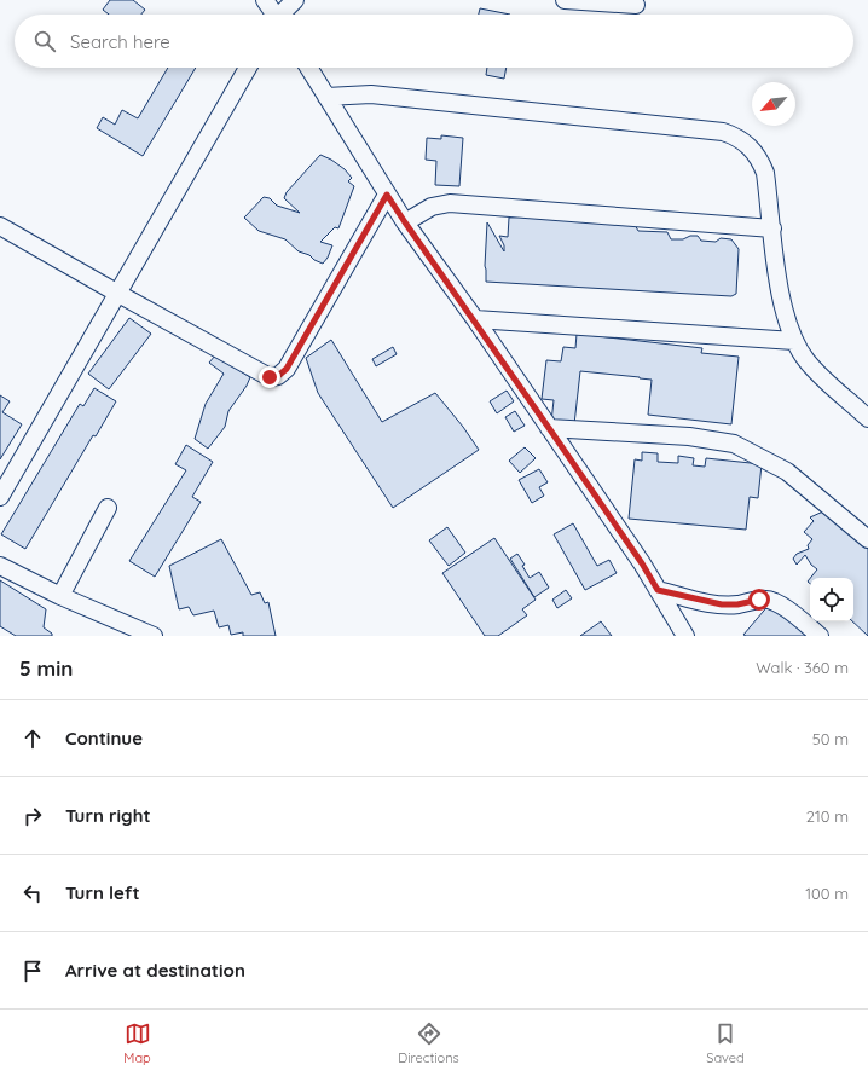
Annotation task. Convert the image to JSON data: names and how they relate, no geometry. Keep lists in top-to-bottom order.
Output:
{
  "north": "bottom left",
  "page": {
    "search": "Search here",
    "heading": ["5 min", "Walk · 360 m"],
    "list": [
      ["Continue", "50 m"],
      ["Turn right", "210 m"],
      ["Turn left", "100 m"],
      "Arrive at destination"
    ],
    "nav": ["Map", "Directions", "Saved"]
  }
}
